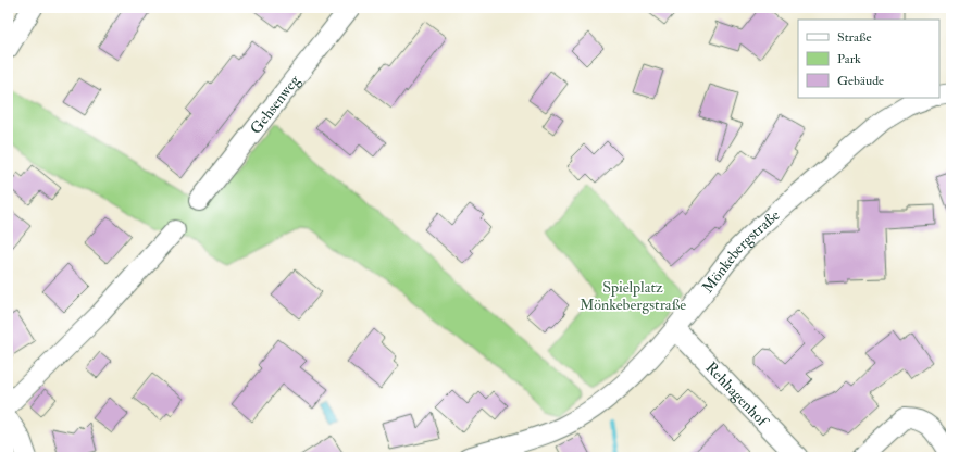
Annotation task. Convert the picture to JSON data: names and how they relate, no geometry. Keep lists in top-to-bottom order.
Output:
{
  "streets": {
    "street": ["Gehsenweg", "Mönkebergstraße", "Rehhagenhof"]
  },
  "crossings": [
    ["Mönkebergstraße", "Rehhagenhof"]
  ],
  "parks": ["Spielplatz Mönkebergstraße"],
  "legend": ["Straße", "Park", "Gebäude"]
}
